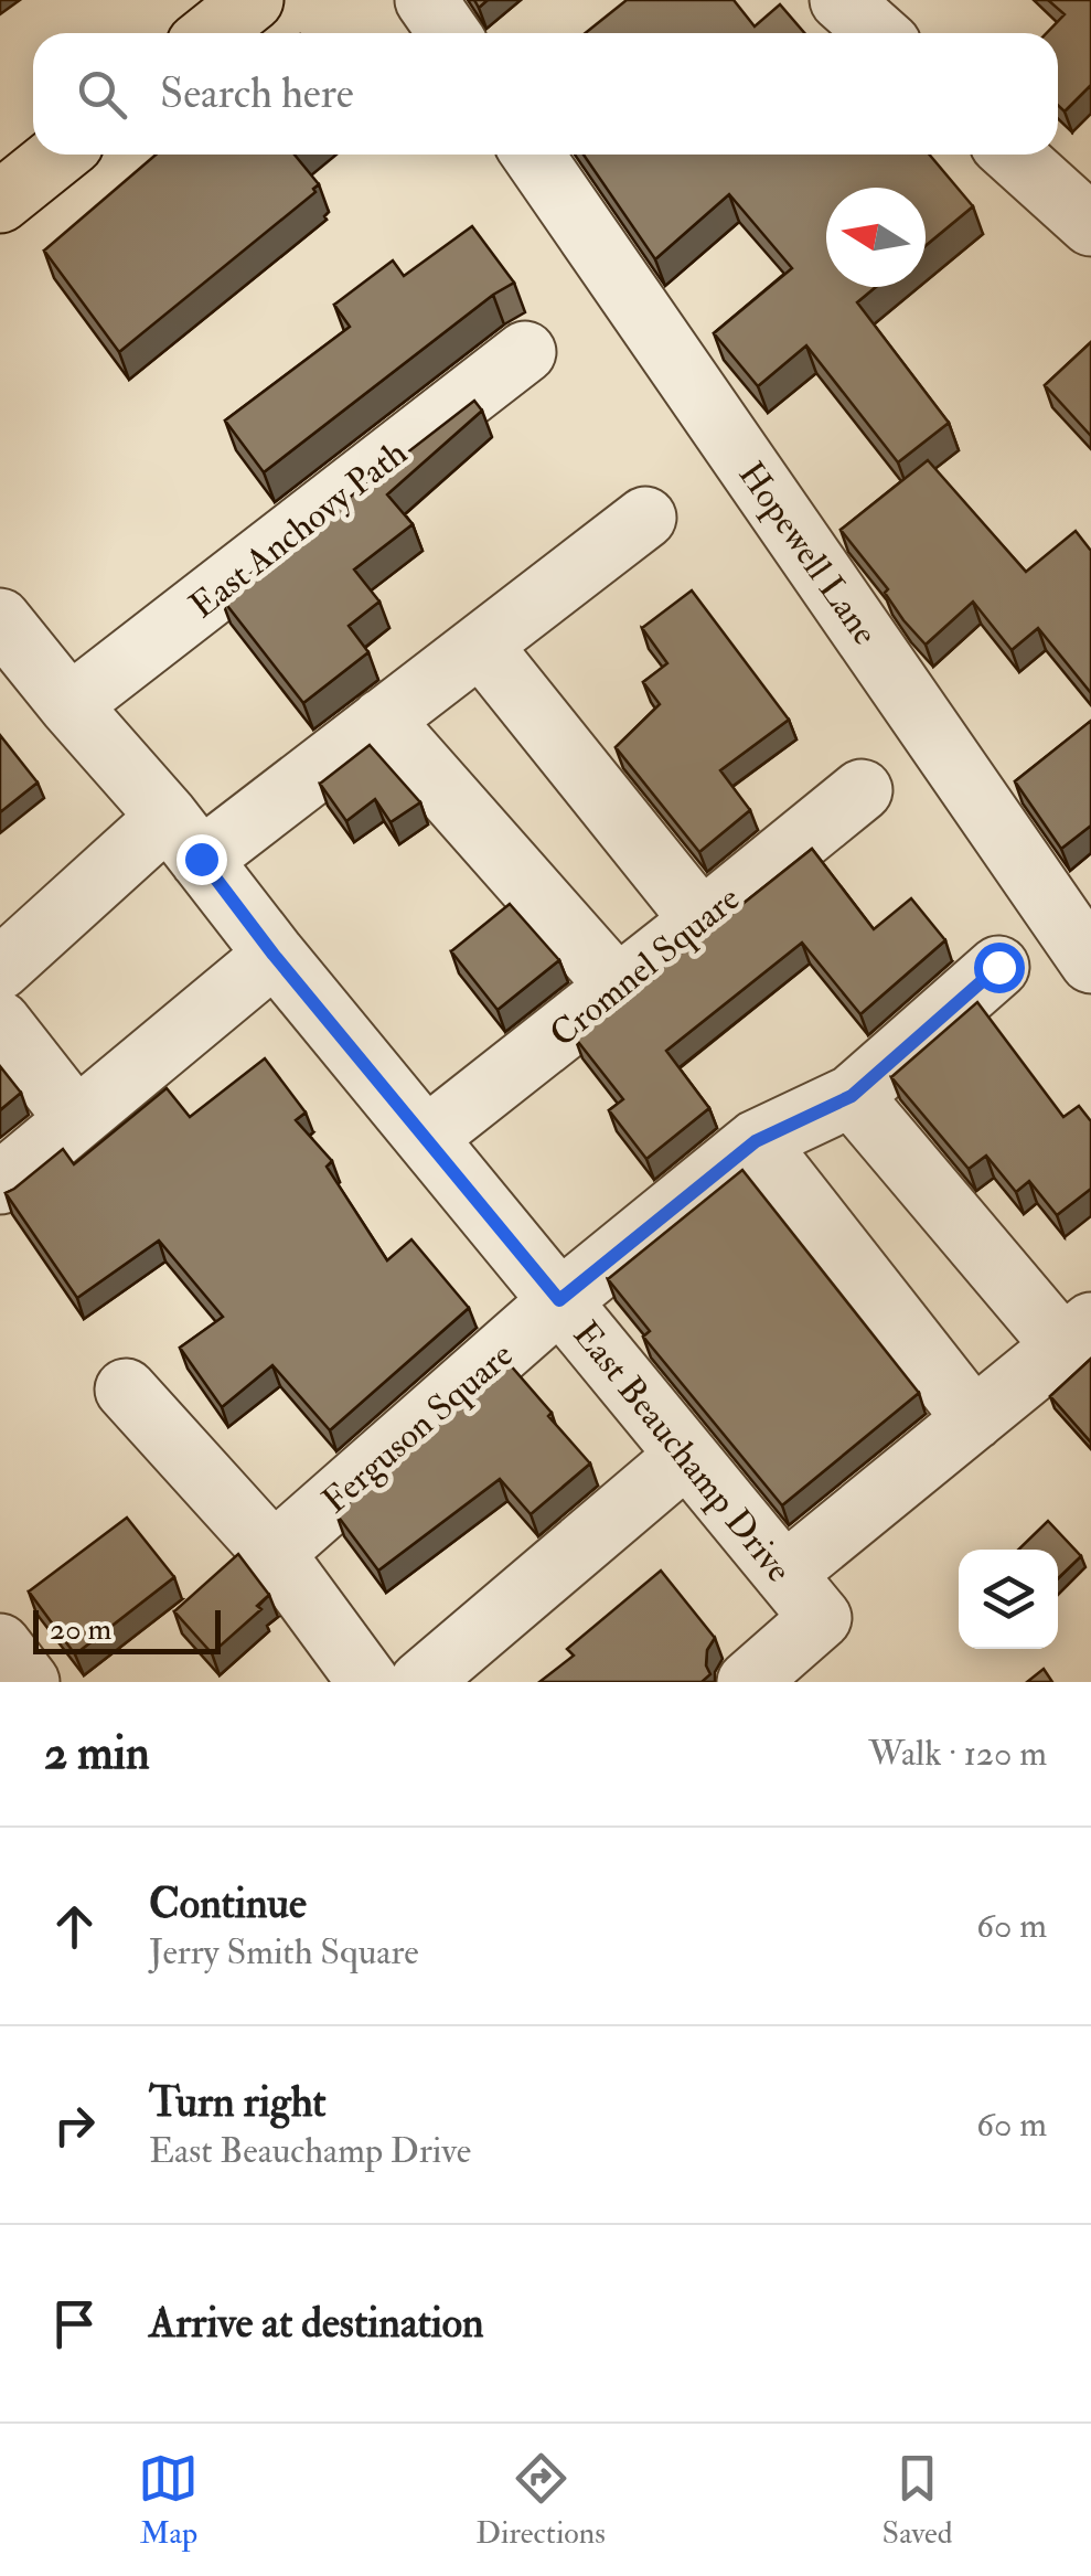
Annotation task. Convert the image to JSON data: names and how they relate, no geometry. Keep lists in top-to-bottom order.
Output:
{
  "streets": {
    "street": [
      "East Anchovy Path",
      "Hopewell Lane",
      "Cromnel Square",
      "Ferguson Square",
      "East Beauchamp Drive"
    ]
  },
  "crossings": [
    ["East Anchovy Path", "East Beauchamp Drive"],
    ["Cromnel Square", "East Beauchamp Drive"],
    ["Ferguson Square", "East Beauchamp Drive"]
  ],
  "scale_bar": "20 m",
  "north": "left",
  "page": {
    "search": "Search here",
    "scale": "20 m",
    "heading": ["2 min", "Walk · 120 m"],
    "list": [
      ["Continue", "Jerry Smith Square", "60 m"],
      ["Turn right", "East Beauchamp Drive", "60 m"],
      "Arrive at destination"
    ],
    "nav": ["Map", "Directions", "Saved"]
  }
}
